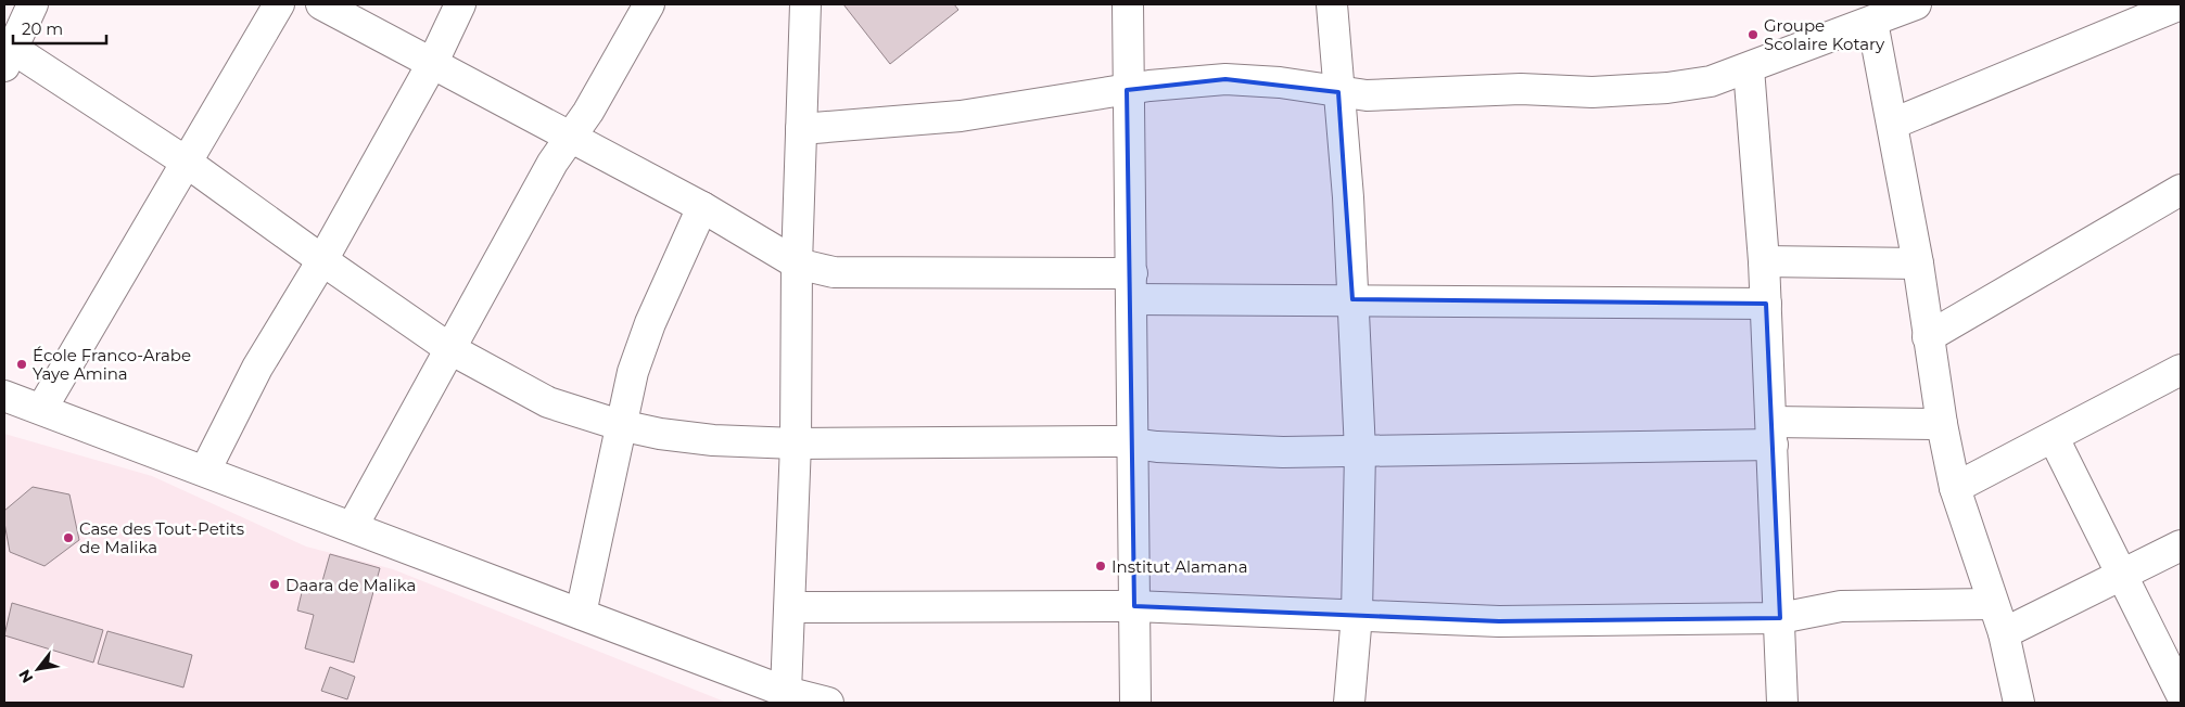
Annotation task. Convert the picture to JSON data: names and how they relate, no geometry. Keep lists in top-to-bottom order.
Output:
{
  "places": [
    "Groupe Scolaire Kotary",
    "École Franco-Arabe Yaye Amina",
    "Case des Tout-Petits de Malika",
    "Institut Alamana",
    "Daara de Malika"
  ],
  "scale_bar": "20 m",
  "north": "bottom left"
}
